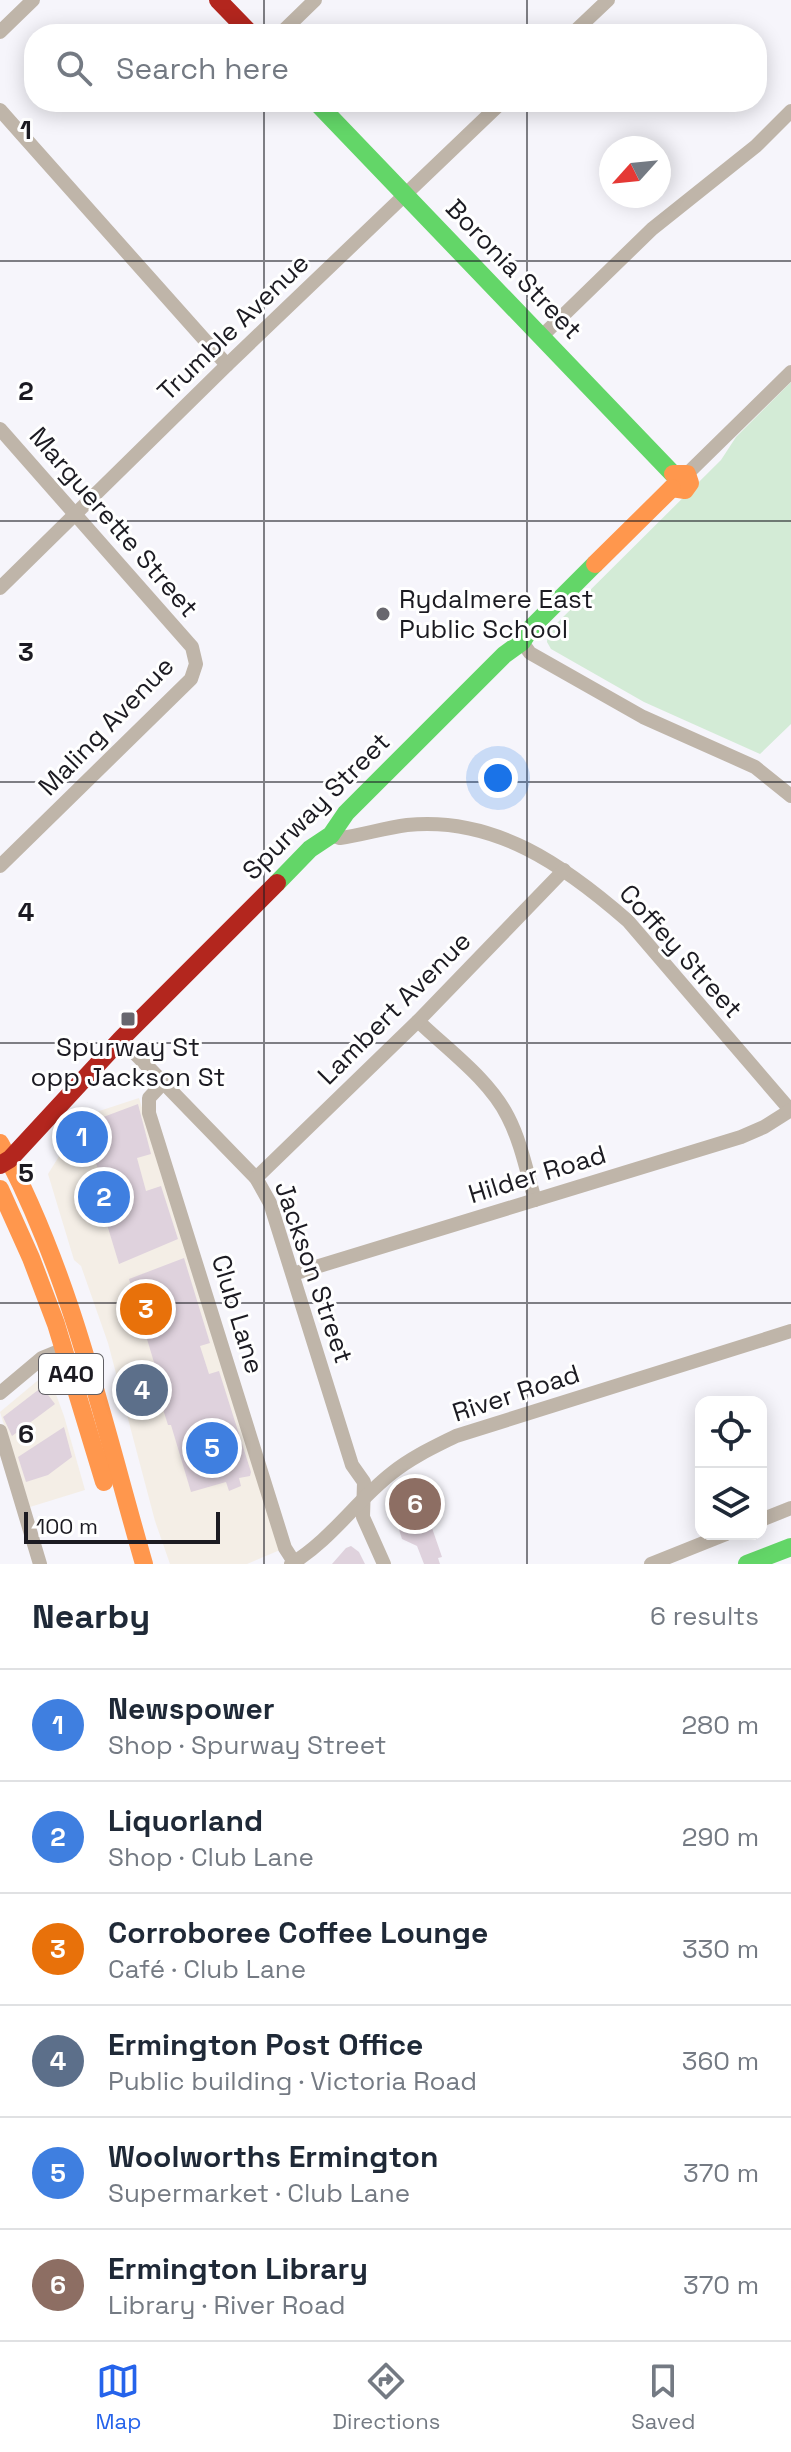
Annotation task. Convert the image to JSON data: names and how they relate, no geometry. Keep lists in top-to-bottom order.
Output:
{
  "streets": {
    "main road": ["Boronia Street", "Spurway Street", "A40"],
    "street": [
      "Trumble Avenue",
      "Marguerette Street",
      "Maling Avenue",
      "Coffey Street",
      "Lambert Avenue",
      "Hilder Road",
      "Jackson Street",
      "Club Lane",
      "River Road"
    ]
  },
  "crossings": [
    ["Boronia Street", "Trumble Avenue"],
    ["Boronia Street", "Spurway Street"],
    ["Trumble Avenue", "Marguerette Street"],
    ["Marguerette Street", "Maling Avenue"],
    ["Spurway Street", "Coffey Street"],
    ["Spurway Street", "Jackson Street"],
    ["Spurway Street", "A40"],
    ["Coffey Street", "Lambert Avenue"],
    ["Coffey Street", "Hilder Road"],
    ["Lambert Avenue", "Jackson Street"],
    ["Hilder Road", "Jackson Street"],
    ["Jackson Street", "Club Lane"],
    ["Jackson Street", "River Road"],
    ["Club Lane", "River Road"]
  ],
  "places": {
    "other": ["Rydalmere East Public School"],
    "transit": ["Spurway St opp Jackson St"]
  },
  "scale_bar": "100 m",
  "north": "bottom left",
  "page": {
    "search": "Search here",
    "pins": [
      "1",
      "2",
      "3",
      "4",
      "5",
      "6"
    ],
    "scale": "100 m",
    "heading": ["Nearby", "6 results"],
    "list": [
      {
        "mark": "1",
        "name": "Newspower",
        "note": "Shop · Spurway Street",
        "value": "280 m"
      },
      {
        "mark": "2",
        "name": "Liquorland",
        "note": "Shop · Club Lane",
        "value": "290 m"
      },
      {
        "mark": "3",
        "name": "Corroboree Coffee Lounge",
        "note": "Café · Club Lane",
        "value": "330 m"
      },
      {
        "mark": "4",
        "name": "Ermington Post Office",
        "note": "Public building · Victoria Road",
        "value": "360 m"
      },
      {
        "mark": "5",
        "name": "Woolworths Ermington",
        "note": "Supermarket · Club Lane",
        "value": "370 m"
      },
      {
        "mark": "6",
        "name": "Ermington Library",
        "note": "Library · River Road",
        "value": "370 m"
      }
    ],
    "nav": ["Map", "Directions", "Saved"]
  },
  "grid": {
    "rows": [
      "1",
      "2",
      "3",
      "4",
      "5",
      "6"
    ]
  }
}
